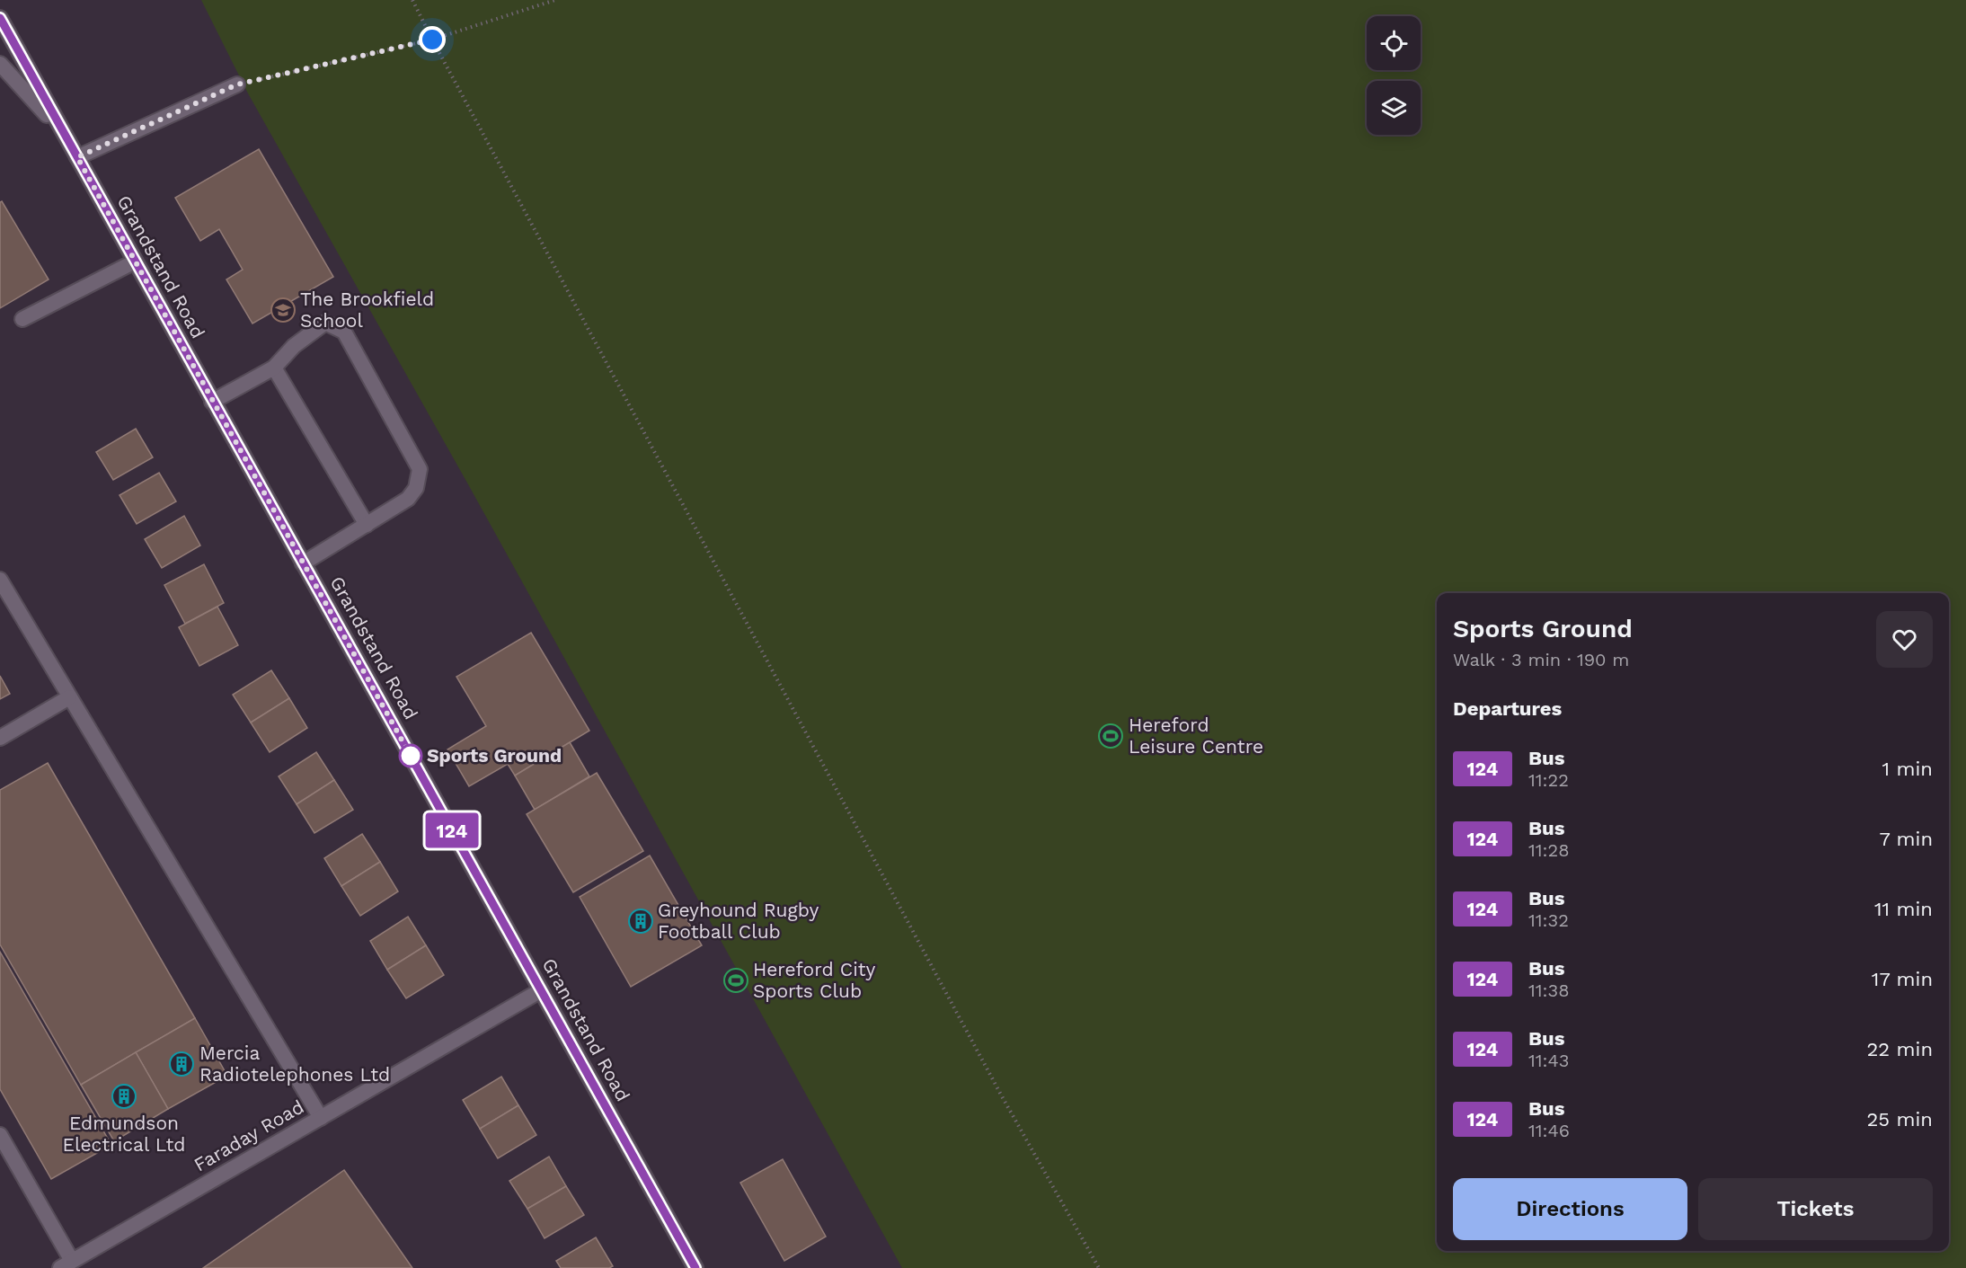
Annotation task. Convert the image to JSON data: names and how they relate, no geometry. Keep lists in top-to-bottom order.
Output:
{
  "streets": {
    "street": ["Grandstand Road", "Faraday Road"]
  },
  "crossings": [
    ["Grandstand Road", "Faraday Road"]
  ],
  "places": {
    "school or university": ["The Brookfield School"],
    "sports": ["Hereford Leisure Centre", "Hereford City Sports Club"],
    "other": ["Sports Ground"],
    "building": ["Greyhound Rugby Football Club", "Mercia Radiotelephones Ltd", "Edmundson Electrical Ltd"]
  },
  "lines": ["bus line 124"],
  "page": {
    "on_map": "124",
    "heading": [
      ["Sports Ground", "Walk · 3 min · 190 m"],
      "Departures"
    ],
    "list": [
      {
        "mark": "124",
        "name": "Bus",
        "note": "11:22",
        "value": "1 min"
      },
      {
        "mark": "124",
        "name": "Bus",
        "note": "11:28",
        "value": "7 min"
      },
      {
        "mark": "124",
        "name": "Bus",
        "note": "11:32",
        "value": "11 min"
      },
      {
        "mark": "124",
        "name": "Bus",
        "note": "11:38",
        "value": "17 min"
      },
      {
        "mark": "124",
        "name": "Bus",
        "note": "11:43",
        "value": "22 min"
      },
      {
        "mark": "124",
        "name": "Bus",
        "note": "11:46",
        "value": "25 min"
      }
    ],
    "buttons": ["Directions", "Tickets"]
  }
}
